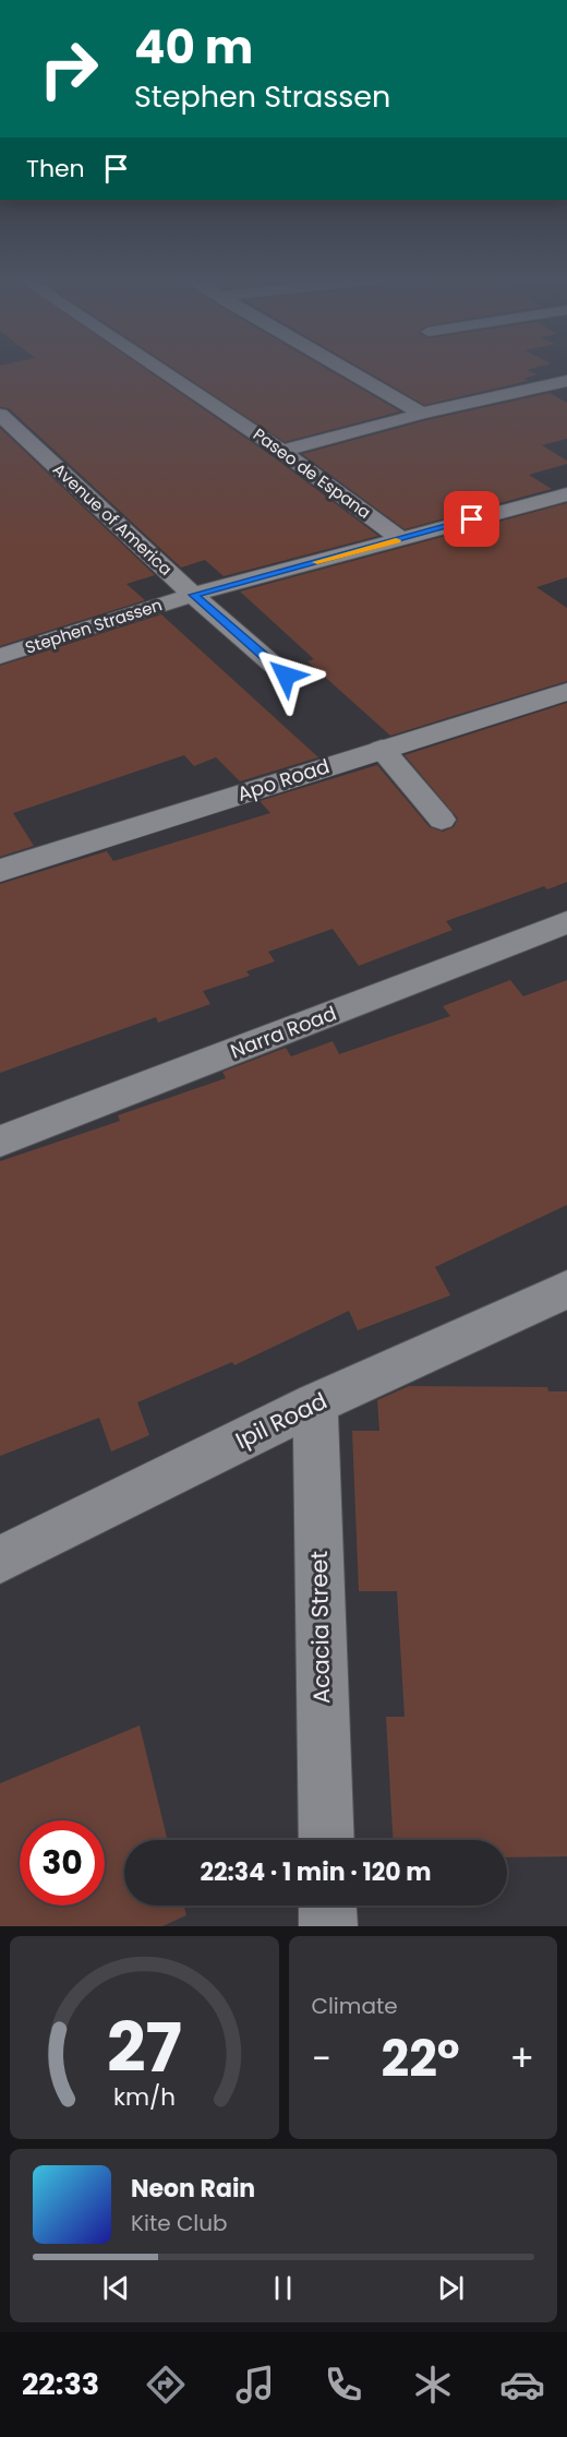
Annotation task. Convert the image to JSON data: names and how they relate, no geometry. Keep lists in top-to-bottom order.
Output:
{
  "streets": {
    "street": [
      "Paseo de Espana",
      "Avenue of America",
      "Stephen Strassen",
      "Apo Road",
      "Narra Road",
      "Ipil Road",
      "Acacia Street"
    ]
  },
  "crossings": [
    ["Paseo de Espana", "Stephen Strassen"],
    ["Avenue of America", "Stephen Strassen"],
    ["Ipil Road", "Acacia Street"]
  ],
  "page": {
    "turn": ["40 m", "Stephen Strassen"],
    "then": "Then",
    "limit": "30",
    "trip": "22:34 · 1 min · 120 m",
    "tile": "Climate",
    "heat": ["−", "22°", "+"],
    "song": ["Neon Rain", "Kite Club"],
    "tabs": "22:33",
    "gauge": ["27", "km/h"]
  }
}
